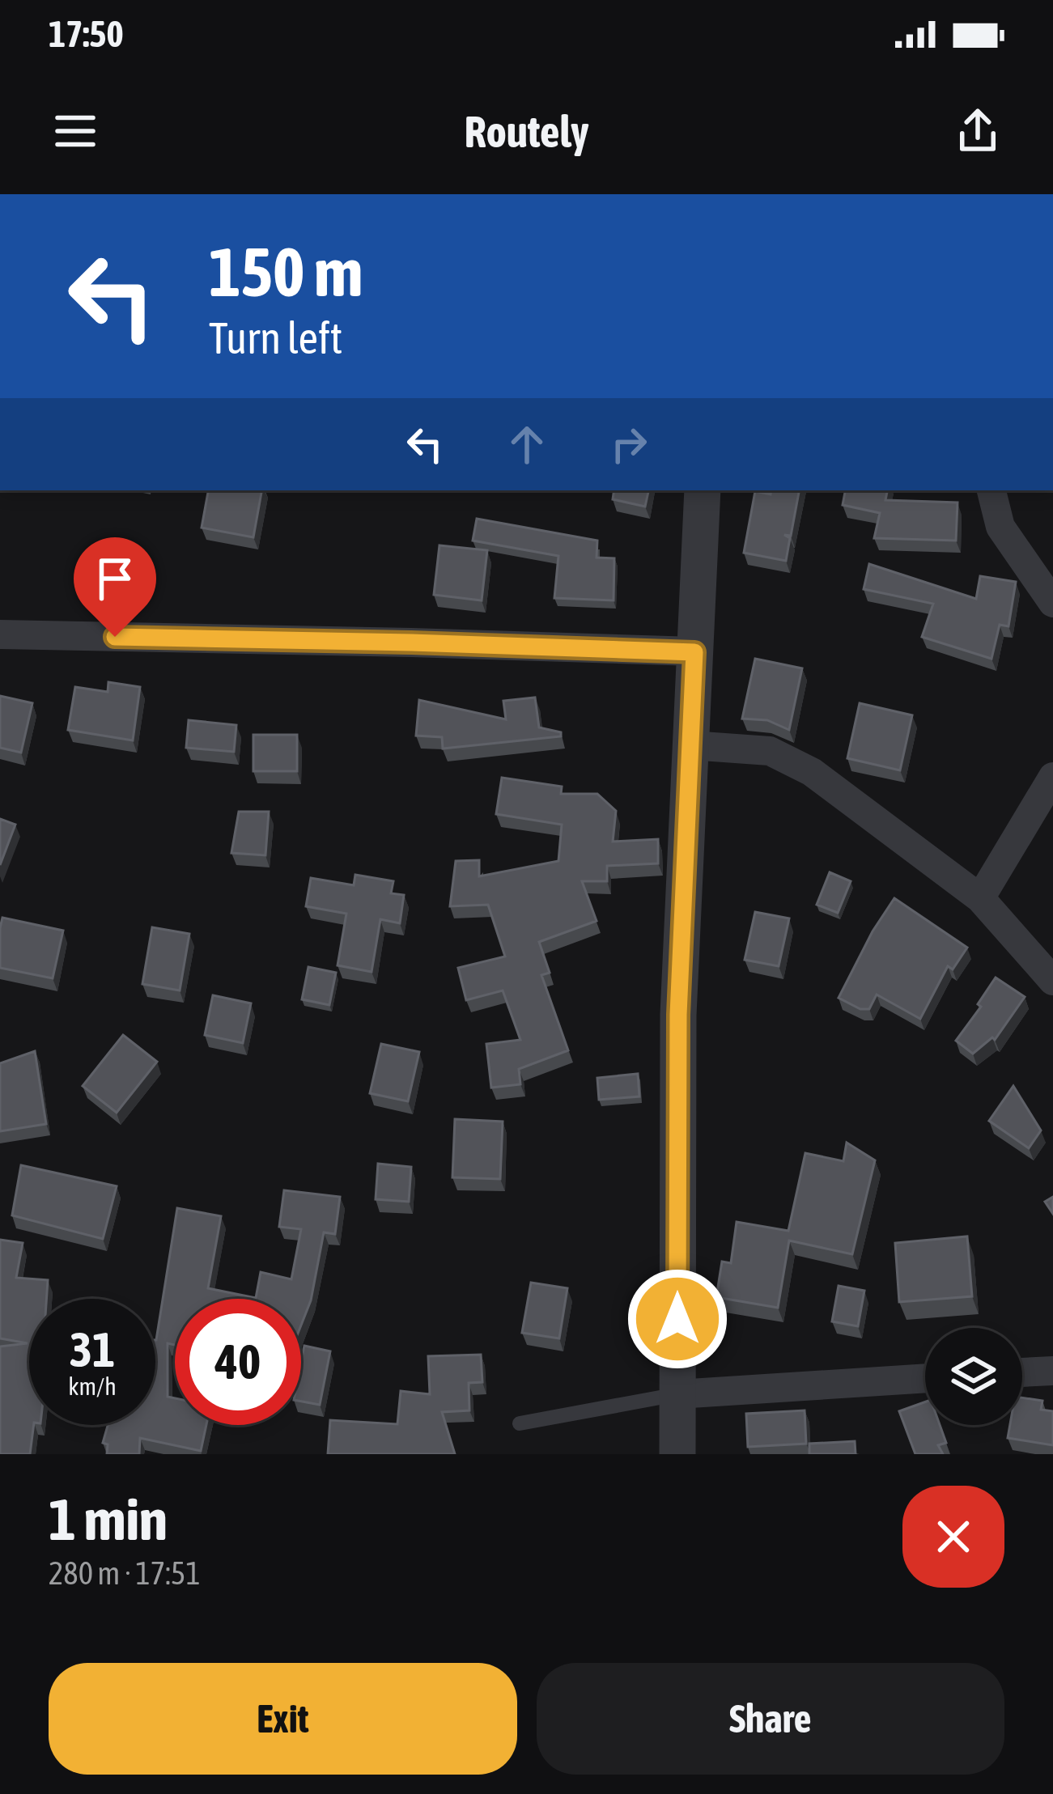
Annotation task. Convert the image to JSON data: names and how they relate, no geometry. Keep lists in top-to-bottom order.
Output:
{
  "page": {
    "status": "17:50",
    "header": "Routely",
    "turn": ["150 m", "Turn left"],
    "speed": "31 km/h",
    "limit": "40",
    "heading": ["1 min", "280 m · 17:51"],
    "buttons": ["Exit", "Share"]
  }
}
